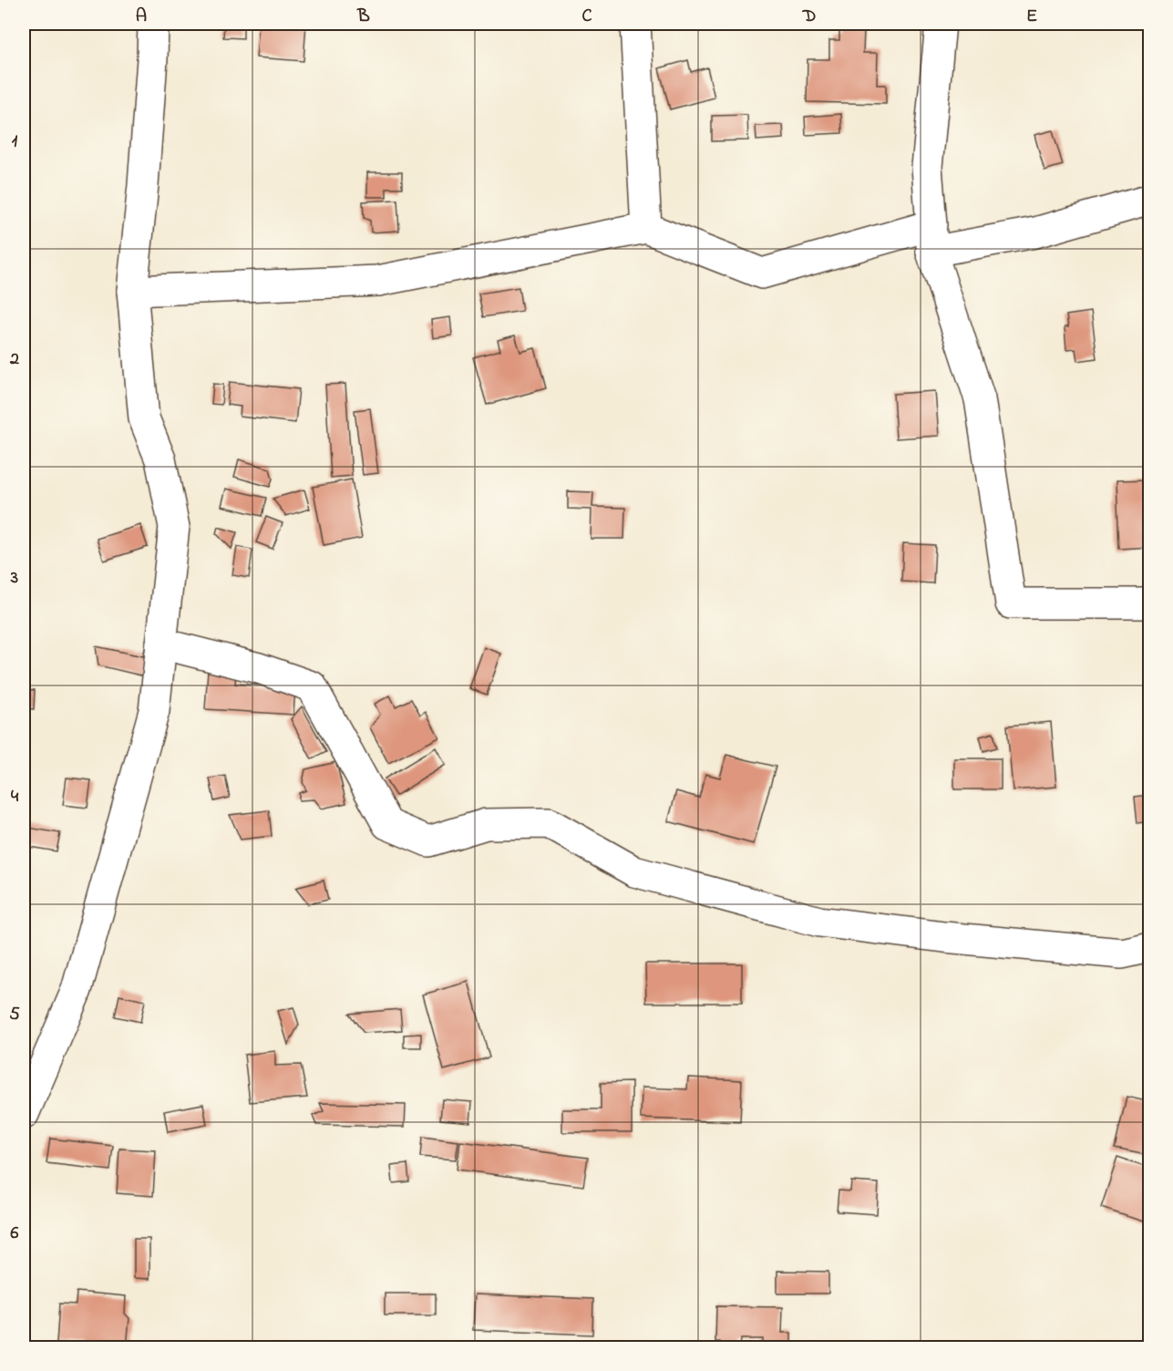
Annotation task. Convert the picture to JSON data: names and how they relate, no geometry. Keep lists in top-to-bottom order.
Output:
{
  "grid": {
    "columns": [
      "A",
      "B",
      "C",
      "D",
      "E"
    ],
    "rows": [
      "1",
      "2",
      "3",
      "4",
      "5",
      "6"
    ]
  }
}
